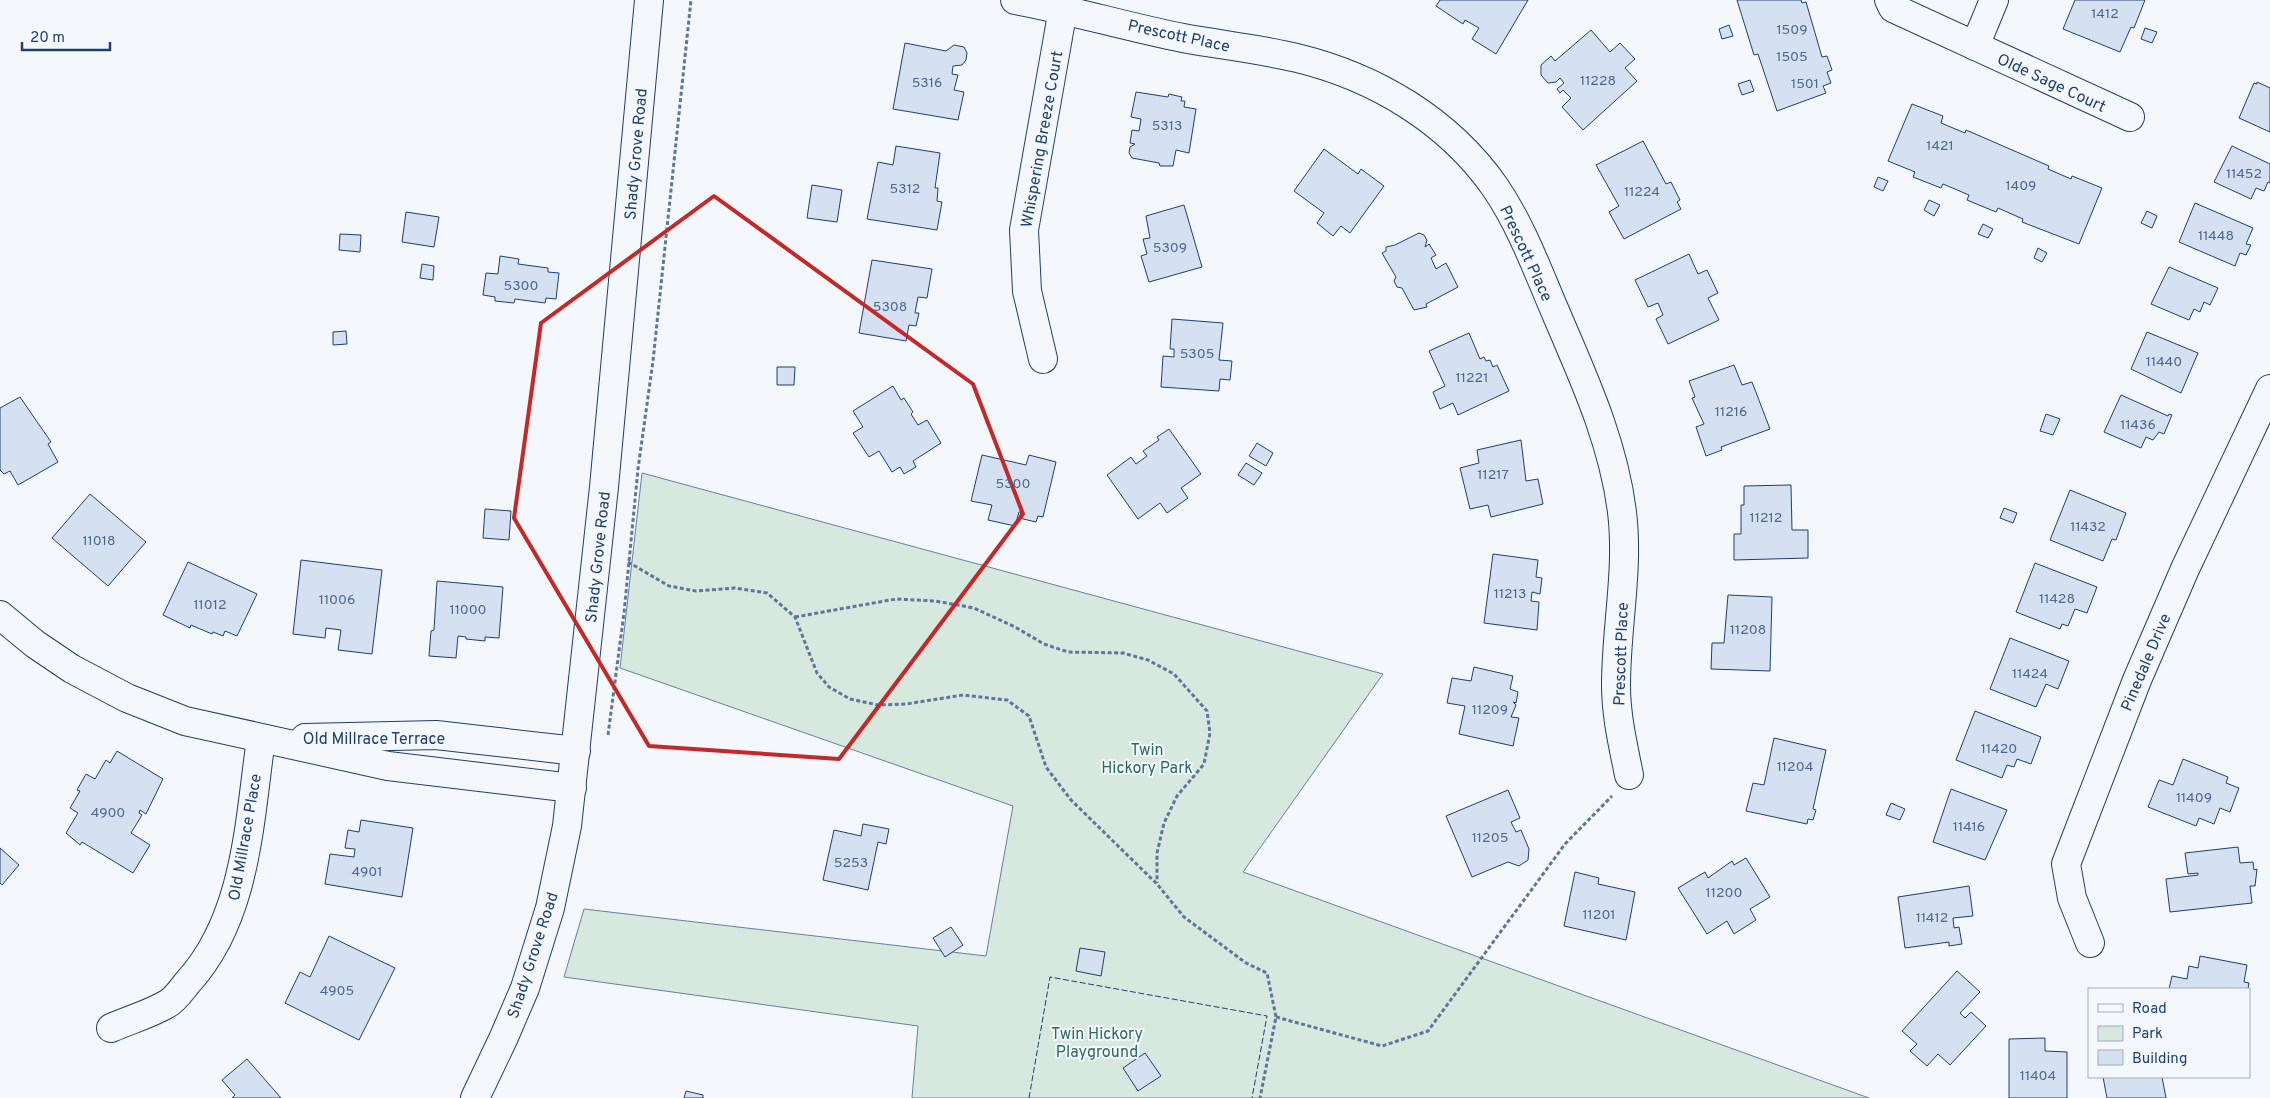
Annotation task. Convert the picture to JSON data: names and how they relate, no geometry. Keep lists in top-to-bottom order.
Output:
{
  "streets": {
    "street": [
      "Prescott Place",
      "Olde Sage Court",
      "Whispering Breeze Court",
      "Shady Grove Road",
      "Pinedale Drive",
      "Old Millrace Terrace",
      "Old Millrace Place"
    ]
  },
  "crossings": [
    ["Prescott Place", "Whispering Breeze Court"],
    ["Shady Grove Road", "Old Millrace Terrace"],
    ["Old Millrace Terrace", "Old Millrace Place"]
  ],
  "parks": ["Twin Hickory Park", "Twin Hickory Playground"],
  "house_numbers": [
    "1412",
    "1509",
    "1505",
    "11228",
    "5316",
    "1501",
    "5313",
    "1421",
    "11452",
    "1409",
    "5312",
    "11224",
    "11448",
    "5309",
    "5300",
    "5308",
    "5305",
    "11440",
    "11221",
    "11216",
    "11436",
    "11217",
    "5300",
    "11212",
    "11432",
    "11018",
    "11213",
    "11428",
    "11006",
    "11012",
    "11000",
    "11208",
    "11424",
    "11209",
    "11420",
    "11204",
    "11409",
    "4900",
    "11416",
    "11205",
    "5253",
    "4901",
    "11200",
    "11201",
    "11412",
    "4905",
    "11404"
  ],
  "legend": ["Road", "Park", "Building"],
  "scale_bar": "20 m"
}
